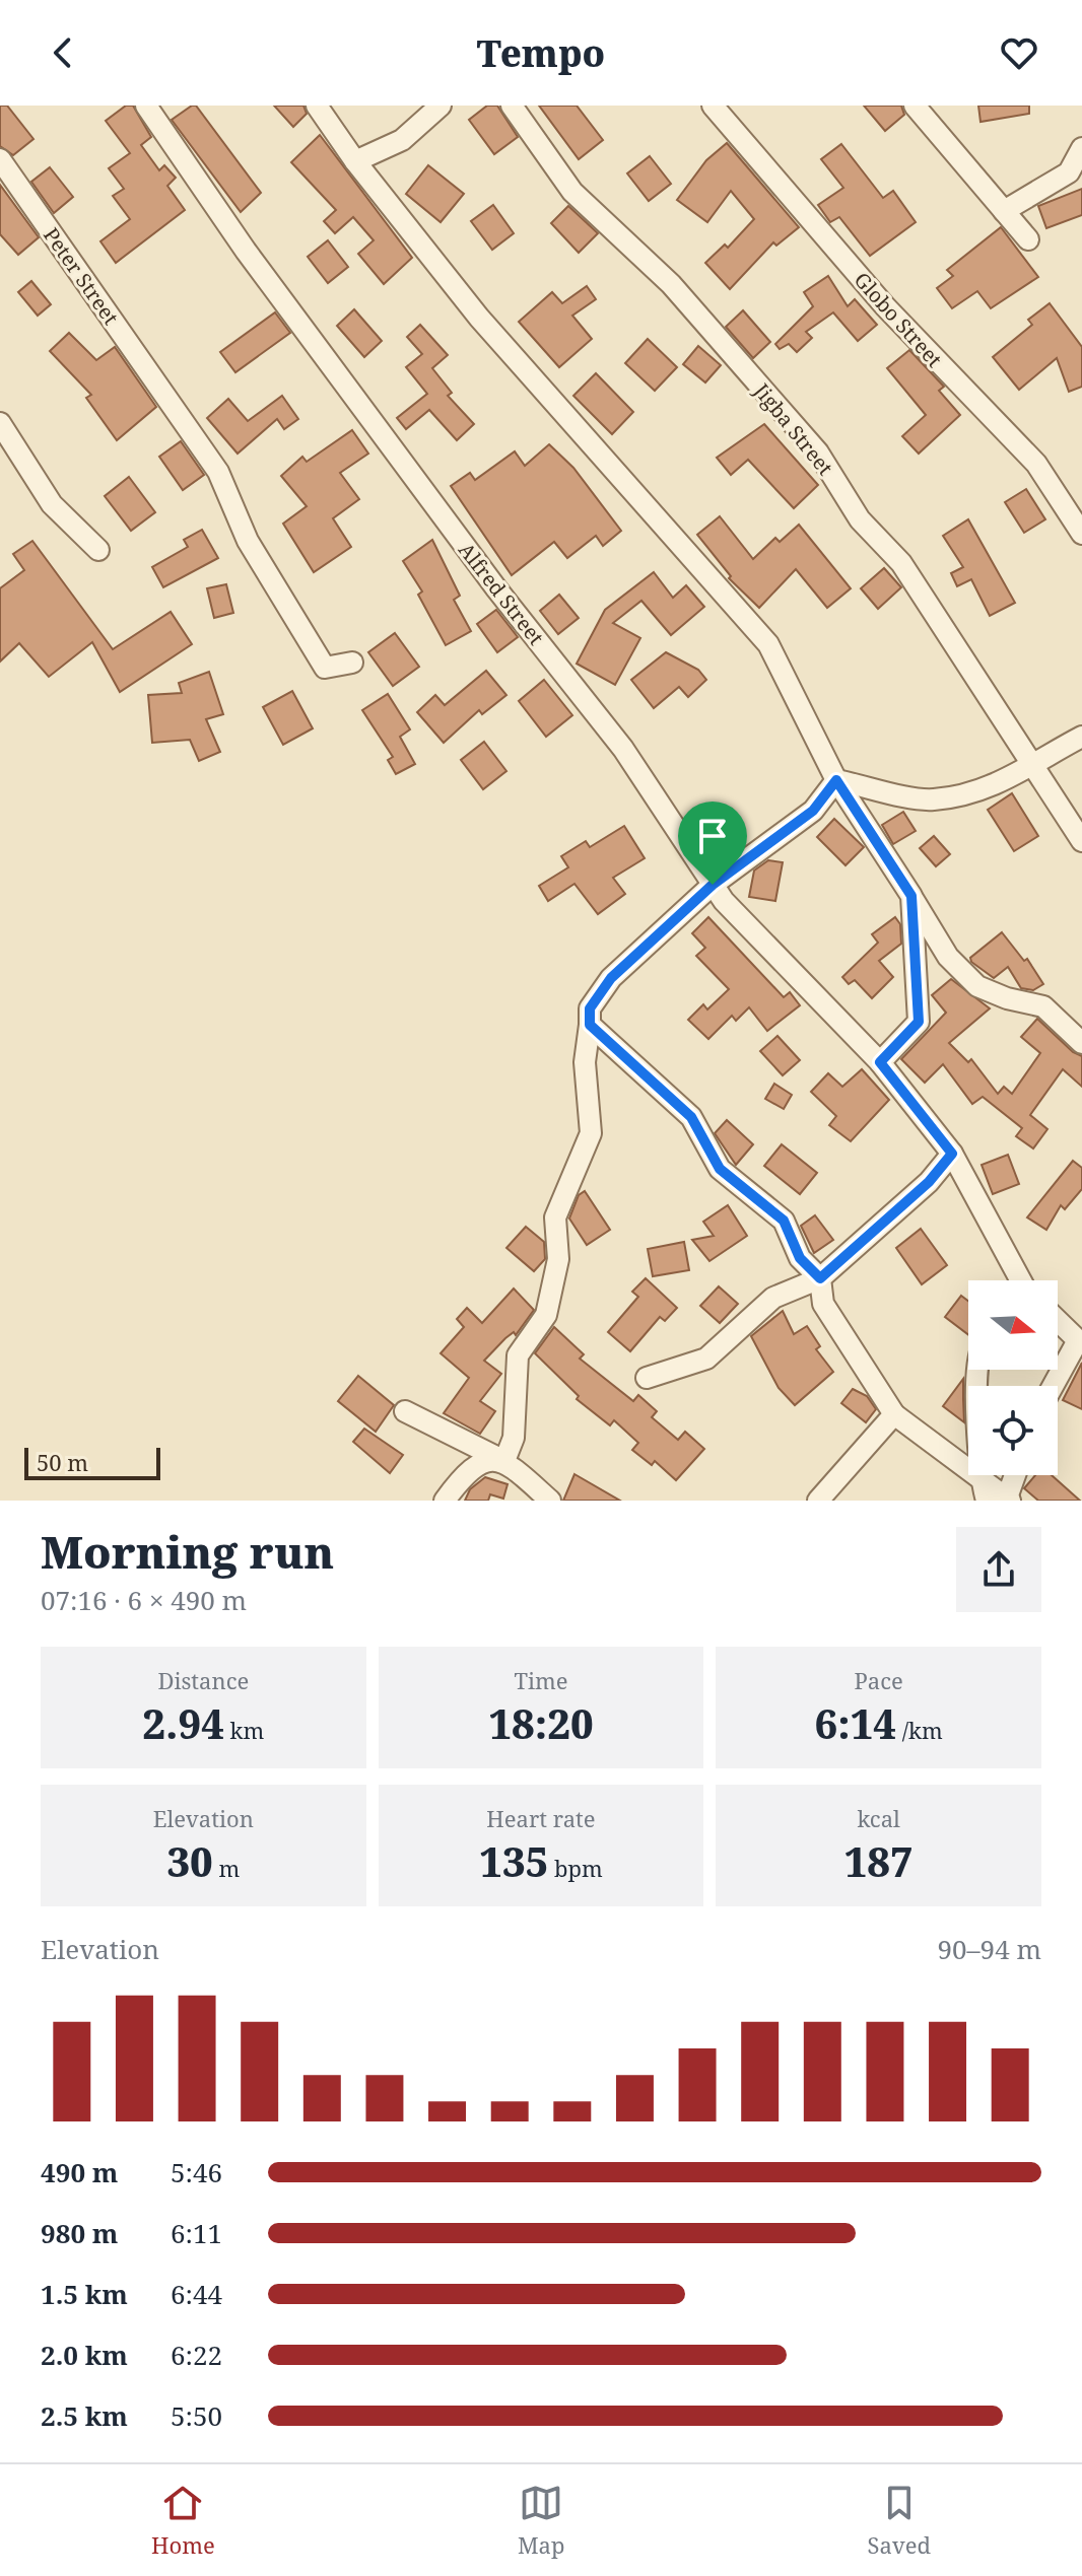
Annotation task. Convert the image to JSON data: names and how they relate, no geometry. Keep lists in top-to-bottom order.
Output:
{
  "streets": {
    "street": [
      "Peter Street",
      "Globo Street",
      "Jigba Street",
      "Alfred Street"
    ]
  },
  "scale_bar": "50 m",
  "north": "right",
  "page": {
    "header": "Tempo",
    "scale": "50 m",
    "heading": ["Morning run", "07:16 · 6 × 490 m"],
    "stats": [
      ["Distance", "2.94 km"],
      ["Time", "18:20"],
      ["Pace", "6:14 /km"],
      ["Elevation", "30 m"],
      ["Heart rate", "135 bpm"],
      ["kcal", "187"]
    ],
    "chart": ["Elevation", "90–94 m"],
    "list": [
      {
        "name": "490 m",
        "note": "5:46"
      },
      {
        "name": "980 m",
        "note": "6:11"
      },
      {
        "name": "1.5 km",
        "note": "6:44"
      },
      {
        "name": "2.0 km",
        "note": "6:22"
      },
      {
        "name": "2.5 km",
        "note": "5:50"
      }
    ],
    "tabs": ["Home", "Map", "Saved"]
  }
}
